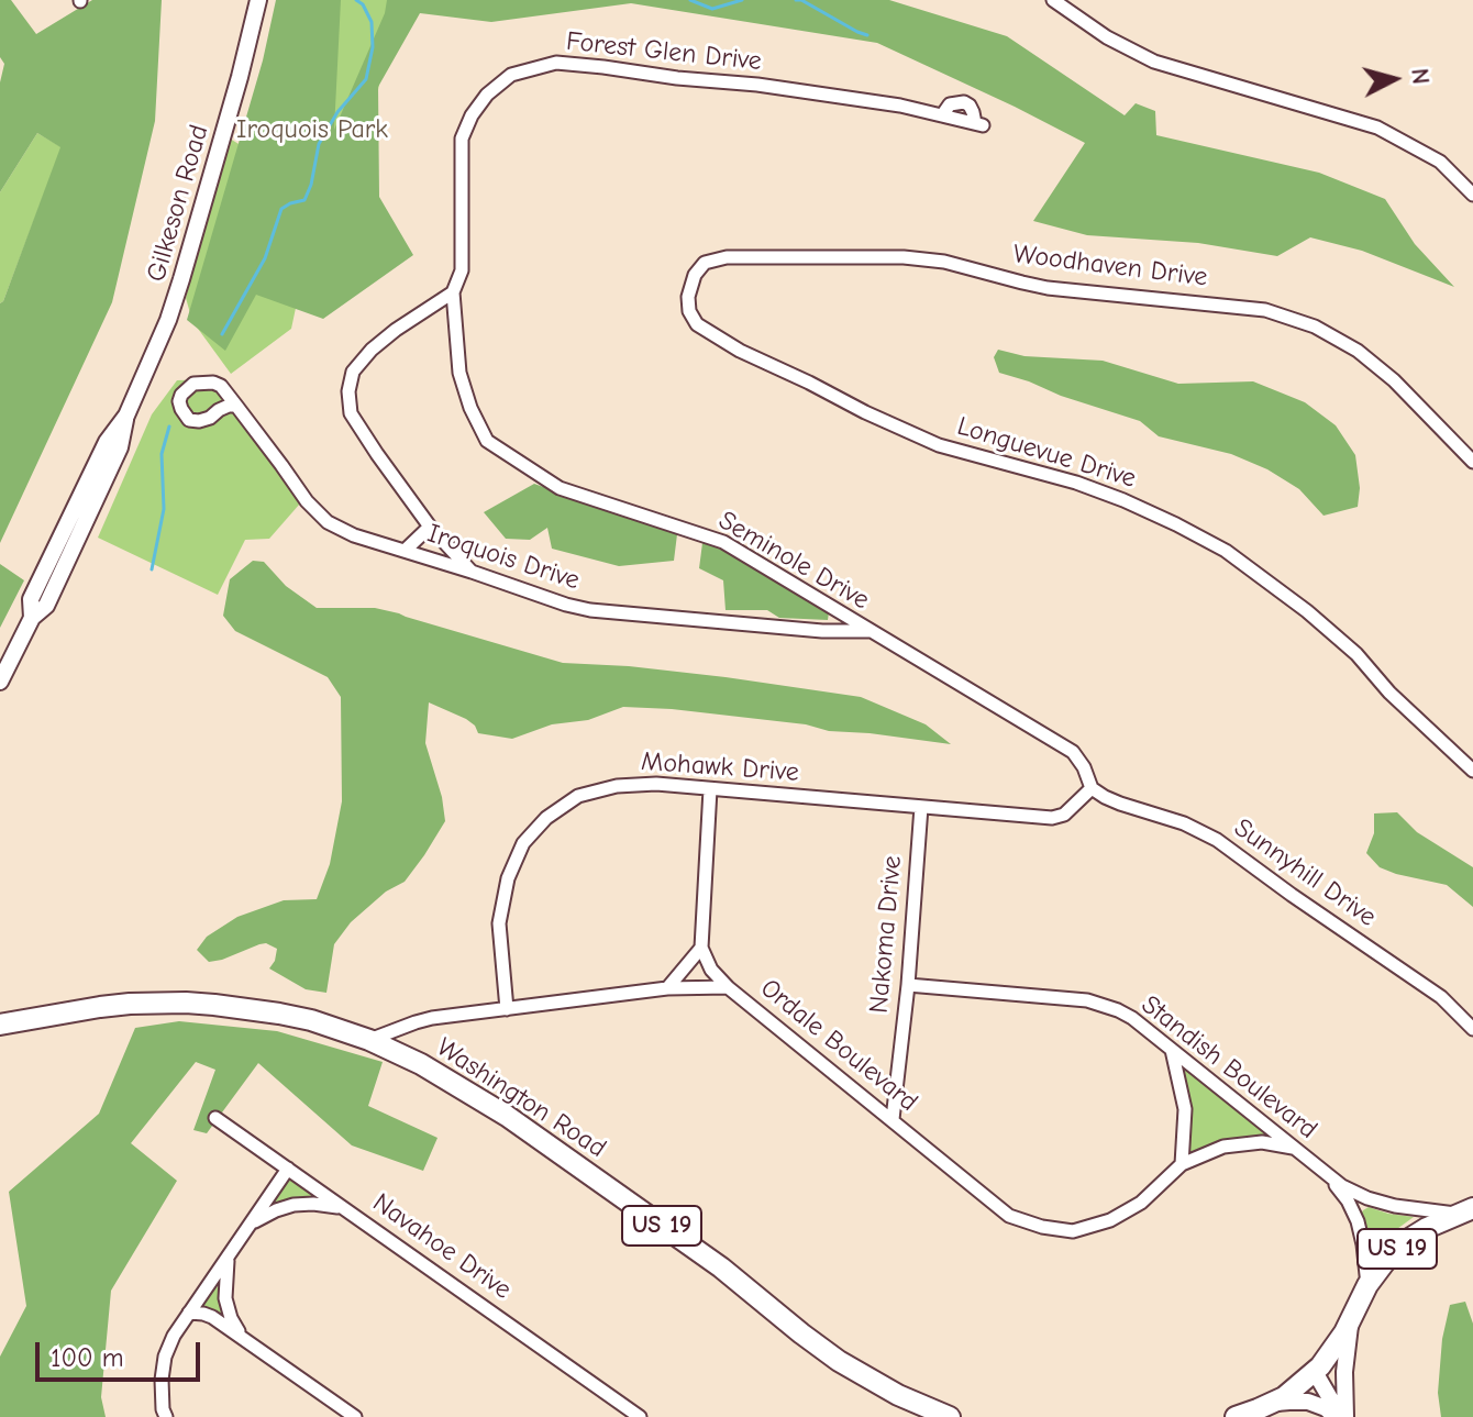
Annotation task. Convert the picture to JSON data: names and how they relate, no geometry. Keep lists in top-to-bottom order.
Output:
{
  "streets": {
    "main road": ["Washington Road", "US 19"],
    "street": [
      "Forest Glen Drive",
      "Gilkeson Road",
      "Woodhaven Drive",
      "Longuevue Drive",
      "Iroquois Drive",
      "Seminole Drive",
      "Mohawk Drive",
      "Sunnyhill Drive",
      "Nakoma Drive",
      "Ordale Boulevard",
      "Standish Boulevard",
      "Navahoe Drive"
    ]
  },
  "crossings": [
    ["Forest Glen Drive", "Seminole Drive"],
    ["Woodhaven Drive", "Longuevue Drive"],
    ["Iroquois Drive", "Seminole Drive"],
    ["Seminole Drive", "Mohawk Drive"],
    ["Seminole Drive", "Sunnyhill Drive"],
    ["Mohawk Drive", "Sunnyhill Drive"],
    ["Mohawk Drive", "Nakoma Drive"],
    ["Mohawk Drive", "Ordale Boulevard"],
    ["Nakoma Drive", "Ordale Boulevard"],
    ["Nakoma Drive", "Standish Boulevard"],
    ["Ordale Boulevard", "Standish Boulevard"],
    ["Ordale Boulevard", "Washington Road"],
    ["Standish Boulevard", "US 19"]
  ],
  "parks": ["Iroquois Park"],
  "scale_bar": "100 m",
  "north": "right"
}
